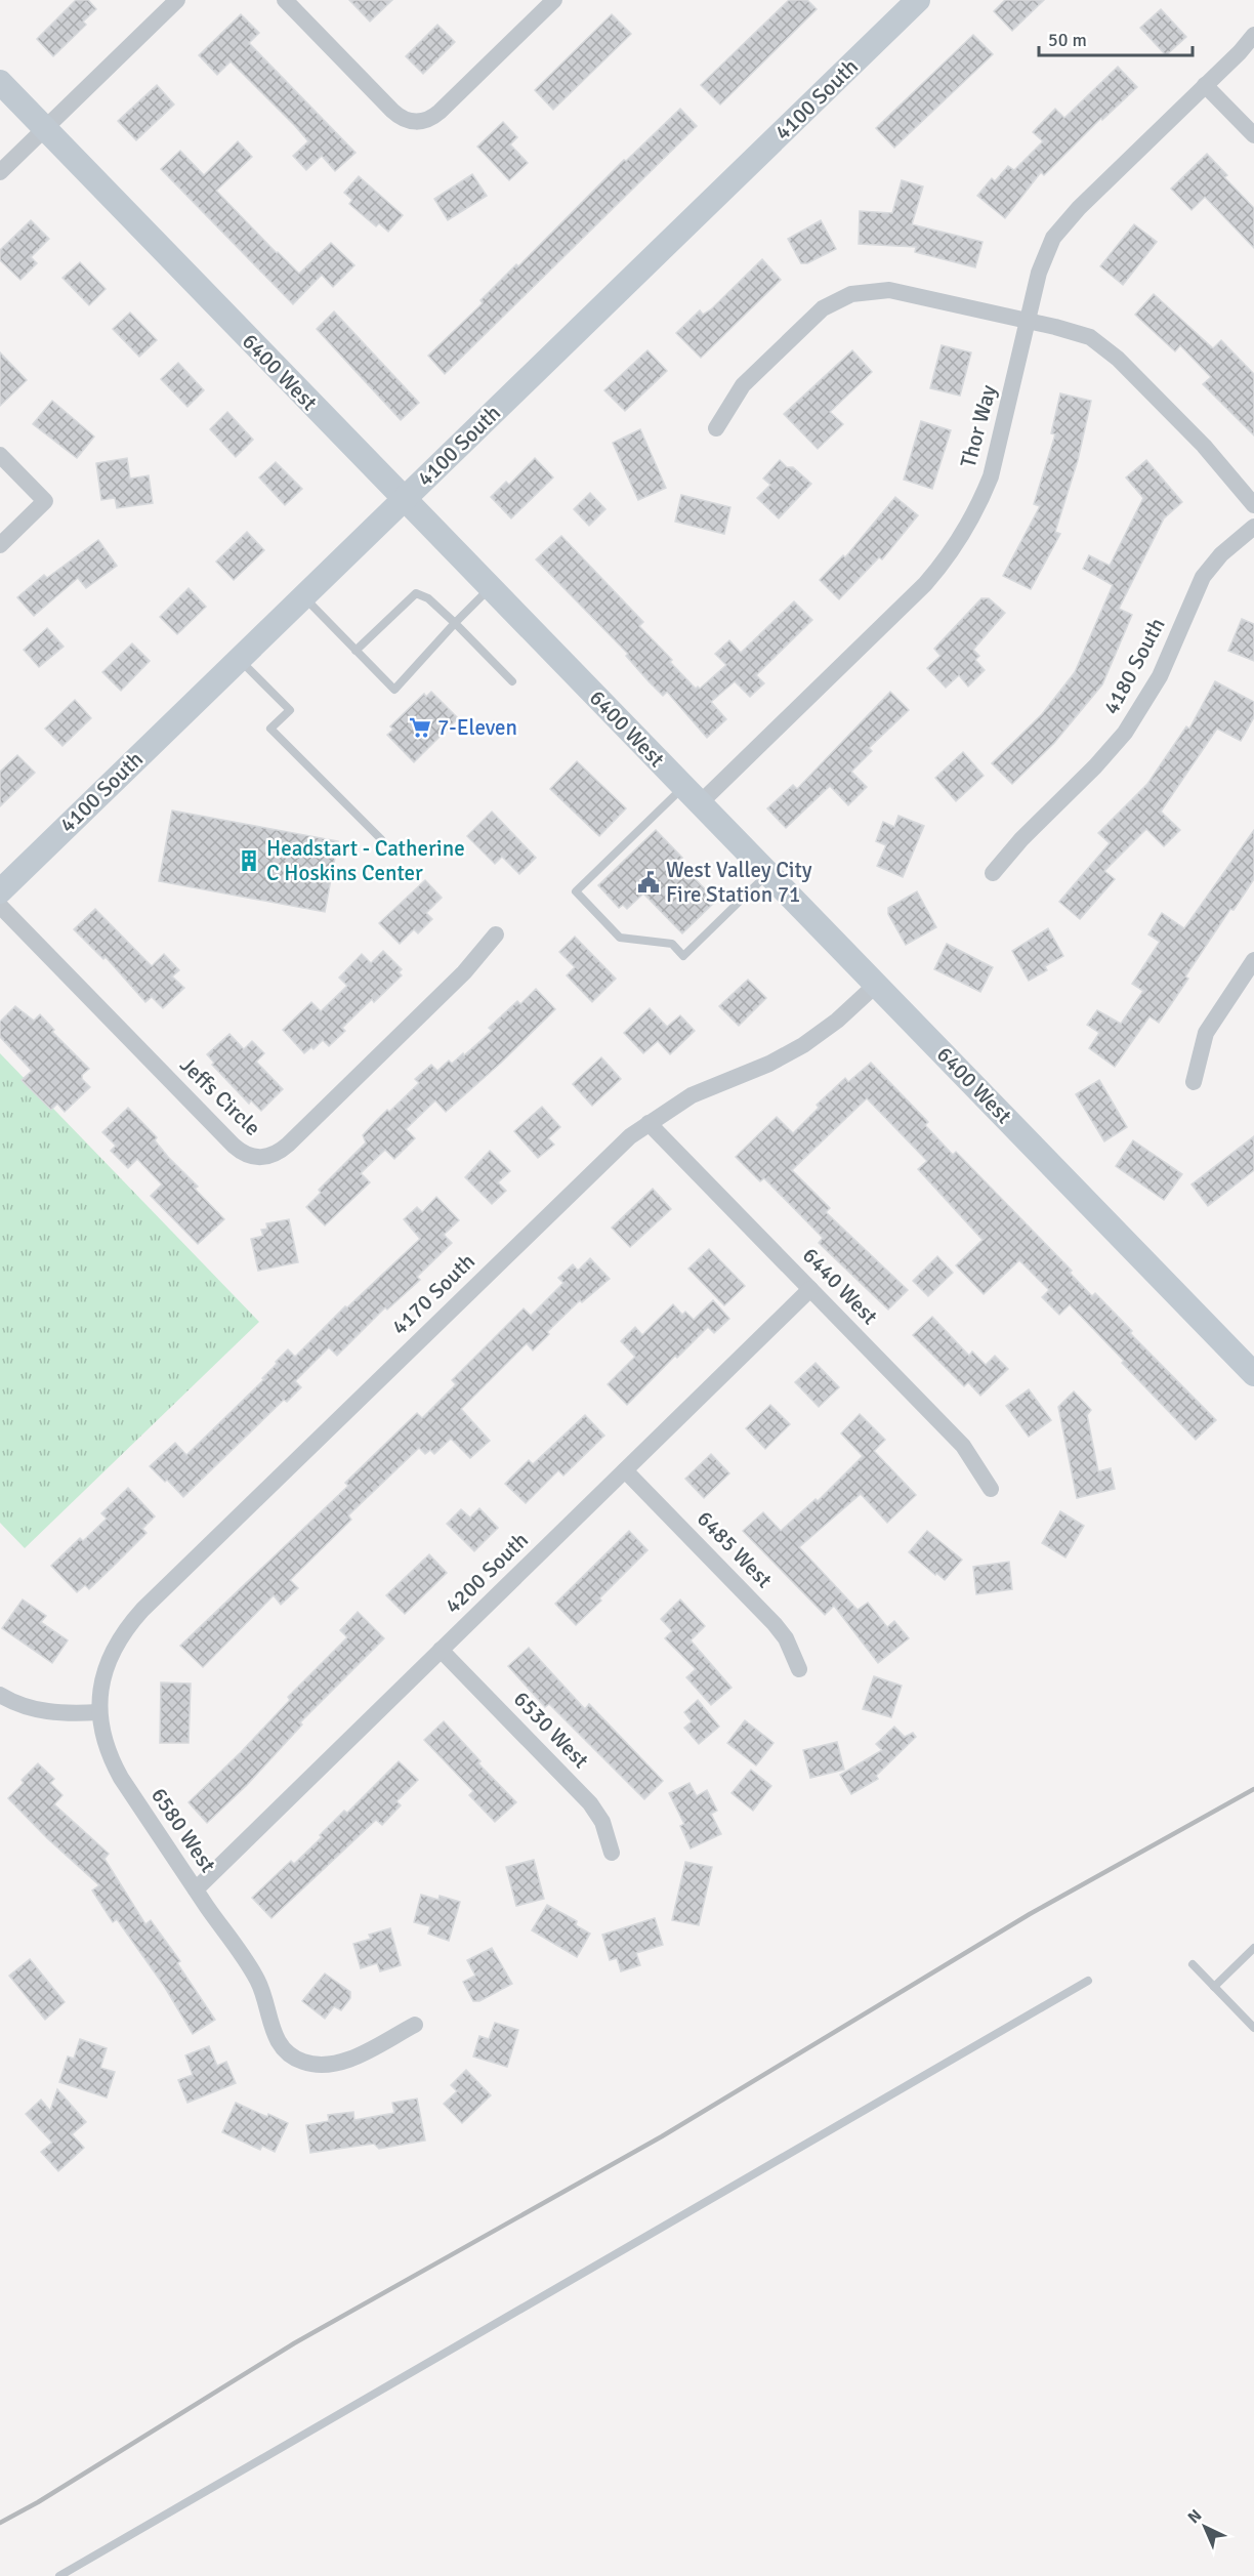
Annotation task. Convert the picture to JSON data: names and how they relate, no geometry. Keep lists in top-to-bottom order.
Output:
{
  "streets": {
    "street": [
      "4100 South",
      "6400 West",
      "Thor Way",
      "4180 South",
      "Jeffs Circle",
      "6440 West",
      "4170 South",
      "6485 West",
      "4200 South",
      "6530 West",
      "6580 West"
    ]
  },
  "crossings": [
    ["4100 South", "6400 West"],
    ["6400 West", "Thor Way"],
    ["6400 West", "4170 South"],
    ["6440 West", "4170 South"],
    ["6440 West", "4200 South"],
    ["4170 South", "6580 West"],
    ["6485 West", "4200 South"],
    ["4200 South", "6530 West"],
    ["4200 South", "6580 West"]
  ],
  "places": {
    "supermarket": ["7-Eleven"],
    "building": ["Headstart - Catherine C Hoskins Center"],
    "public building": ["West Valley City Fire Station 71"]
  },
  "scale_bar": "50 m",
  "north": "top left"
}
